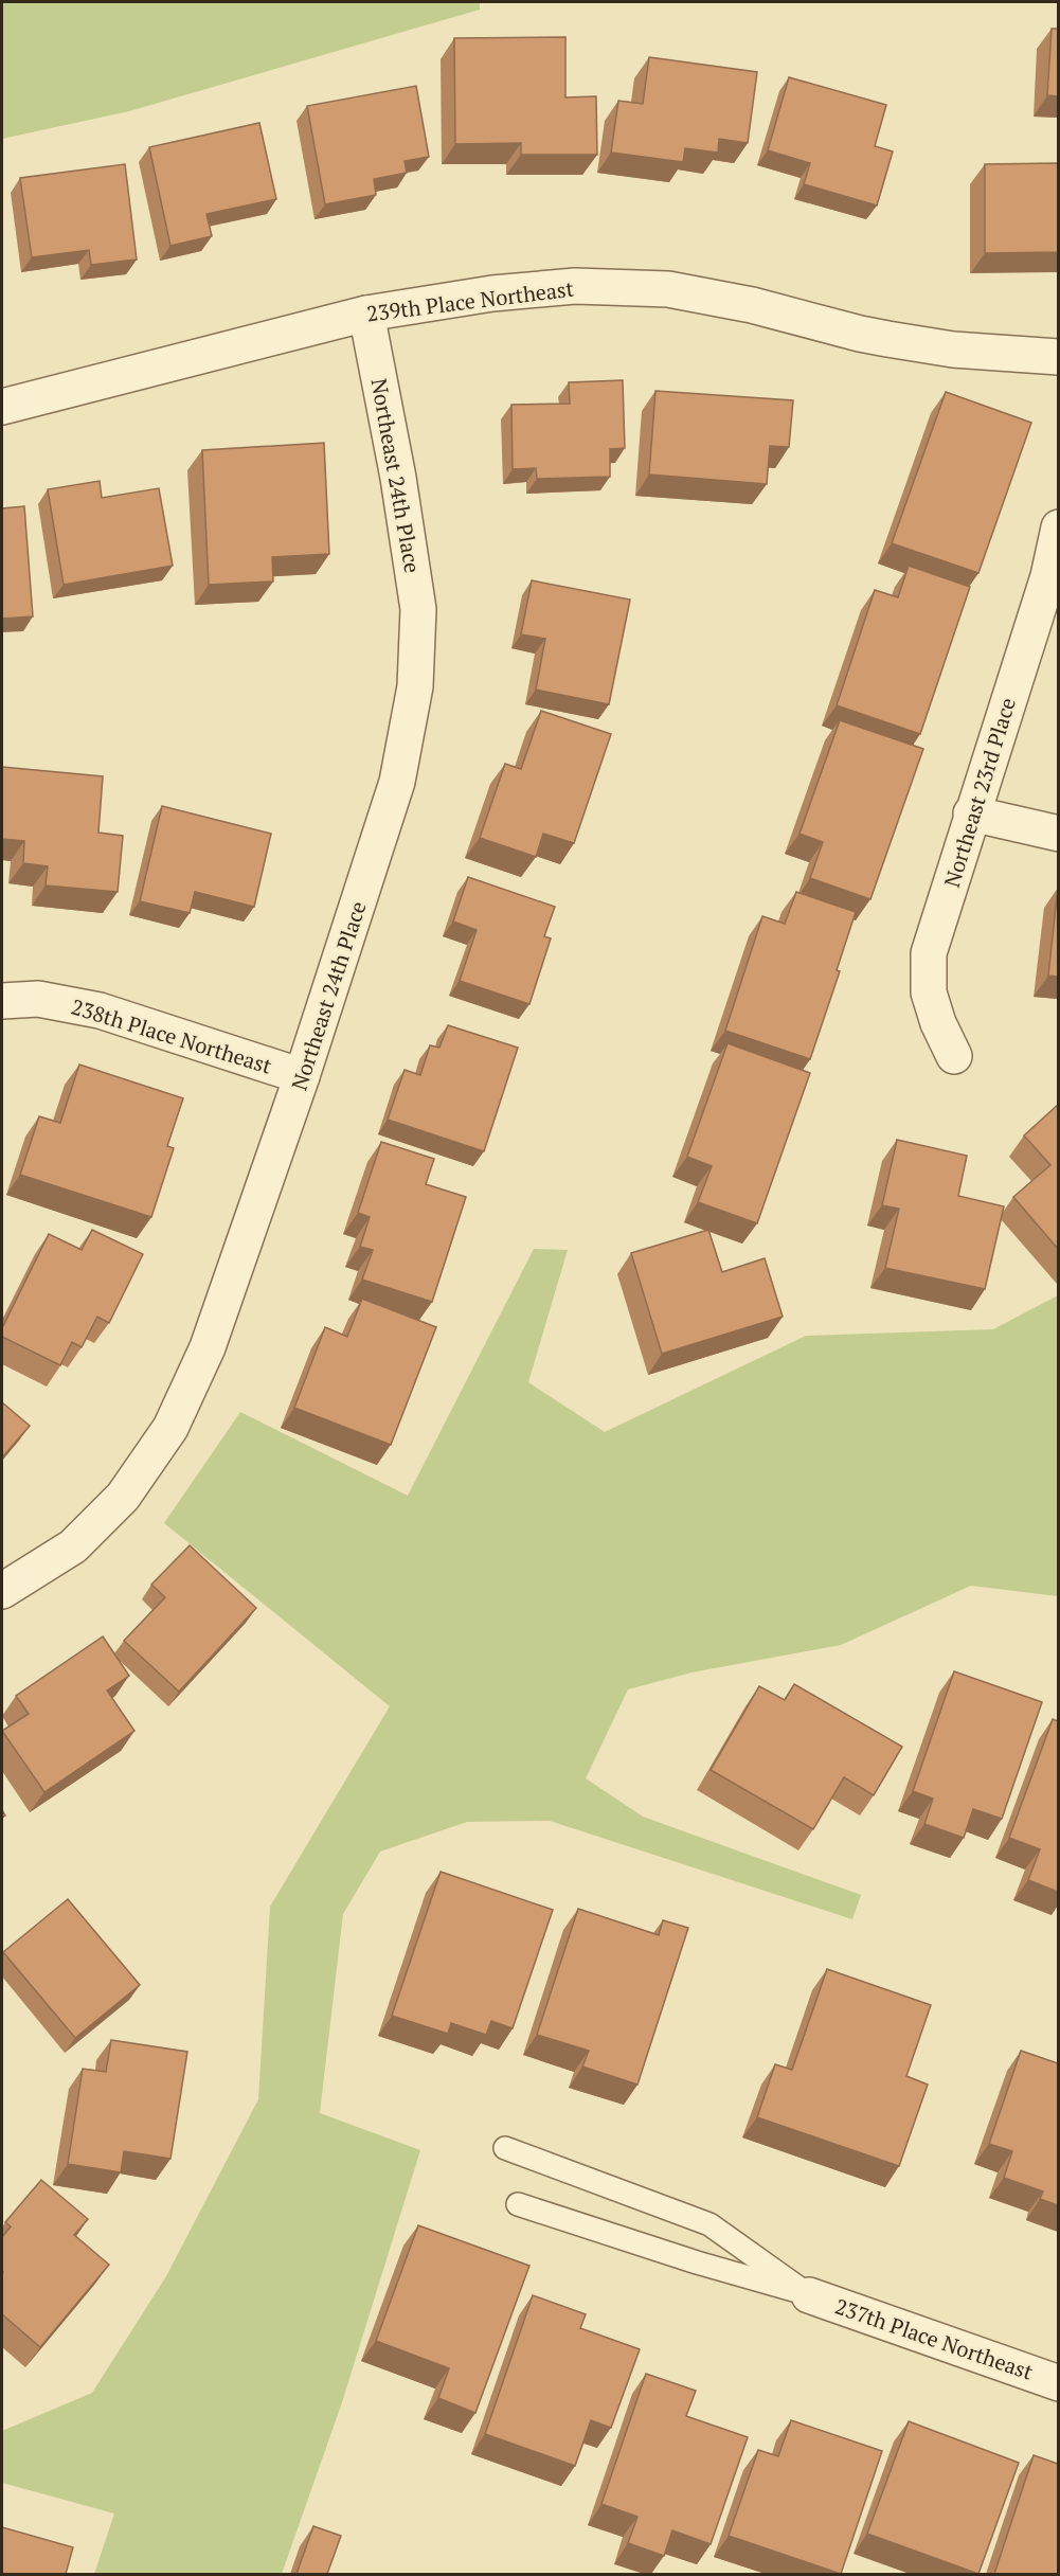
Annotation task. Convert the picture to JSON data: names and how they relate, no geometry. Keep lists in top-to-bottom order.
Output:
{
  "streets": {
    "street": [
      "239th Place Northeast",
      "Northeast 24th Place",
      "Northeast 23rd Place",
      "238th Place Northeast",
      "237th Place Northeast"
    ]
  },
  "crossings": [
    ["239th Place Northeast", "Northeast 24th Place"],
    ["Northeast 24th Place", "238th Place Northeast"]
  ]
}
